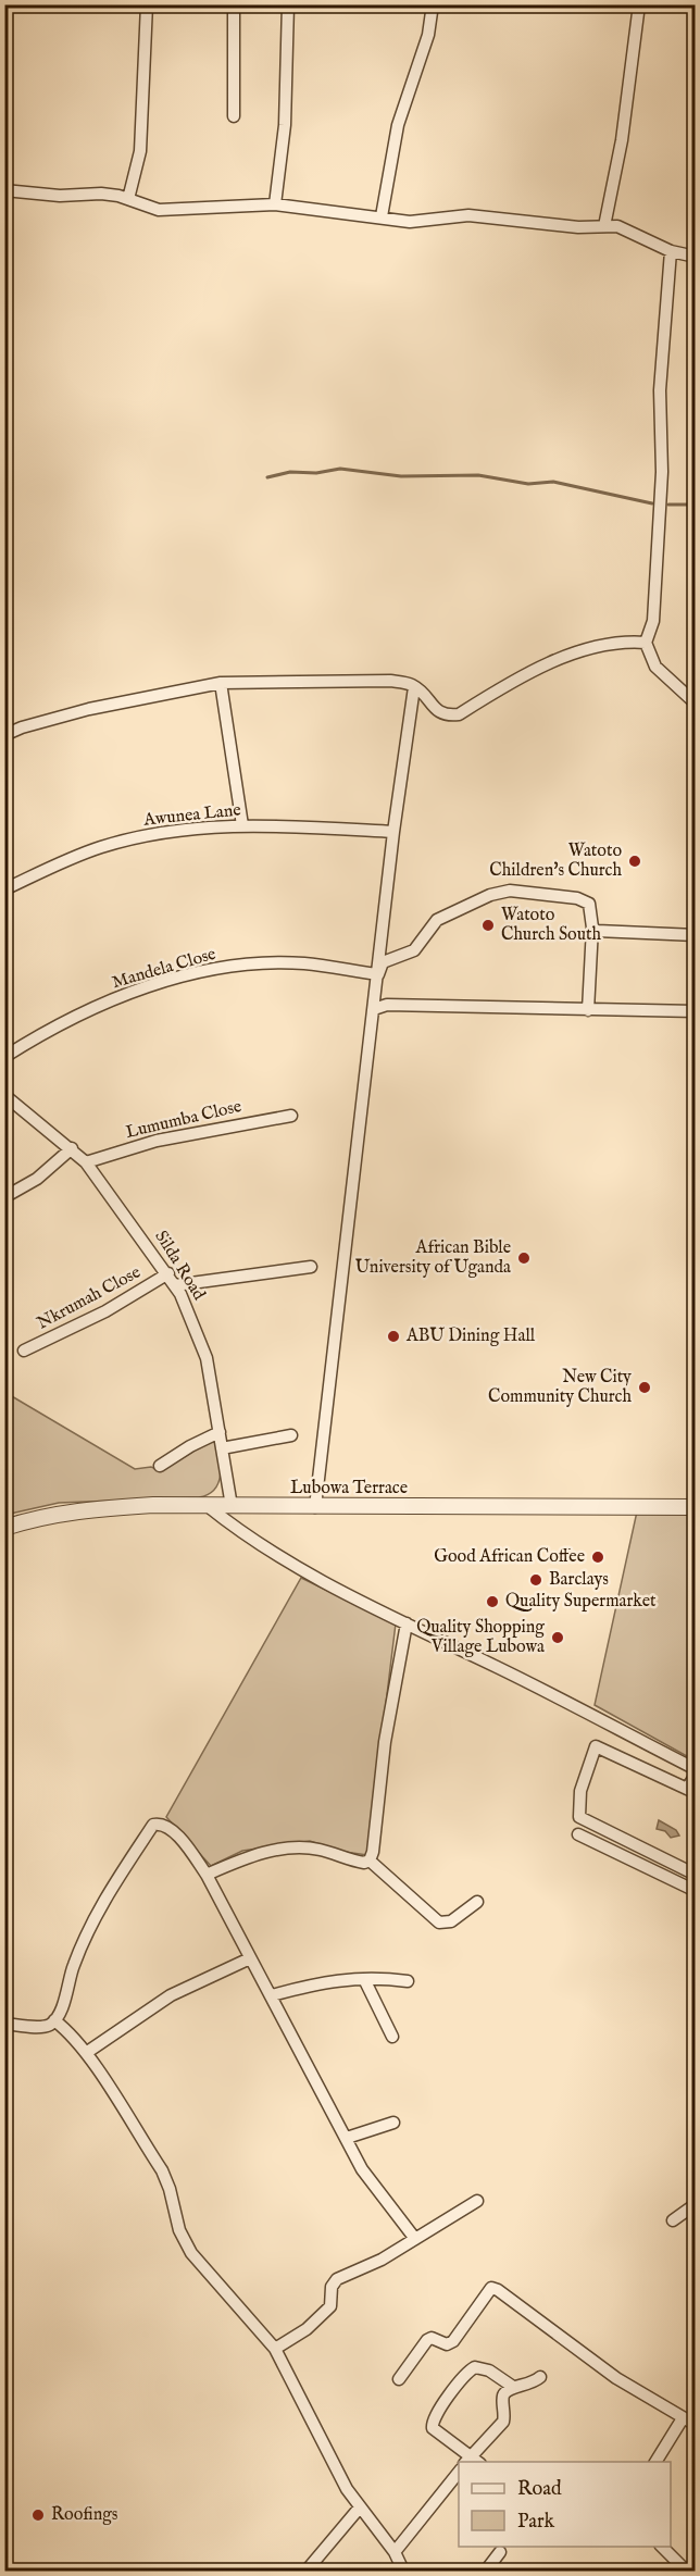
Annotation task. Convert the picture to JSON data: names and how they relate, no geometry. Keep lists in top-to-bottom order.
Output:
{
  "streets": {
    "street": [
      "Awunea Lane",
      "Mandela Close",
      "Lumumba Close",
      "Silda Road",
      "Nkrumah Close",
      "Lubowa Terrace"
    ]
  },
  "crossings": [
    ["Lumumba Close", "Silda Road"],
    ["Silda Road", "Nkrumah Close"],
    ["Silda Road", "Lubowa Terrace"]
  ],
  "places": [
    "Watoto Children's Church",
    "Watoto Church South",
    "African Bible University of Uganda",
    "ABU Dining Hall",
    "New City Community Church",
    "Good African Coffee",
    "Barclays",
    "Quality Supermarket",
    "Quality Shopping Village Lubowa",
    "Roofings"
  ],
  "legend": ["Road", "Park"]
}
